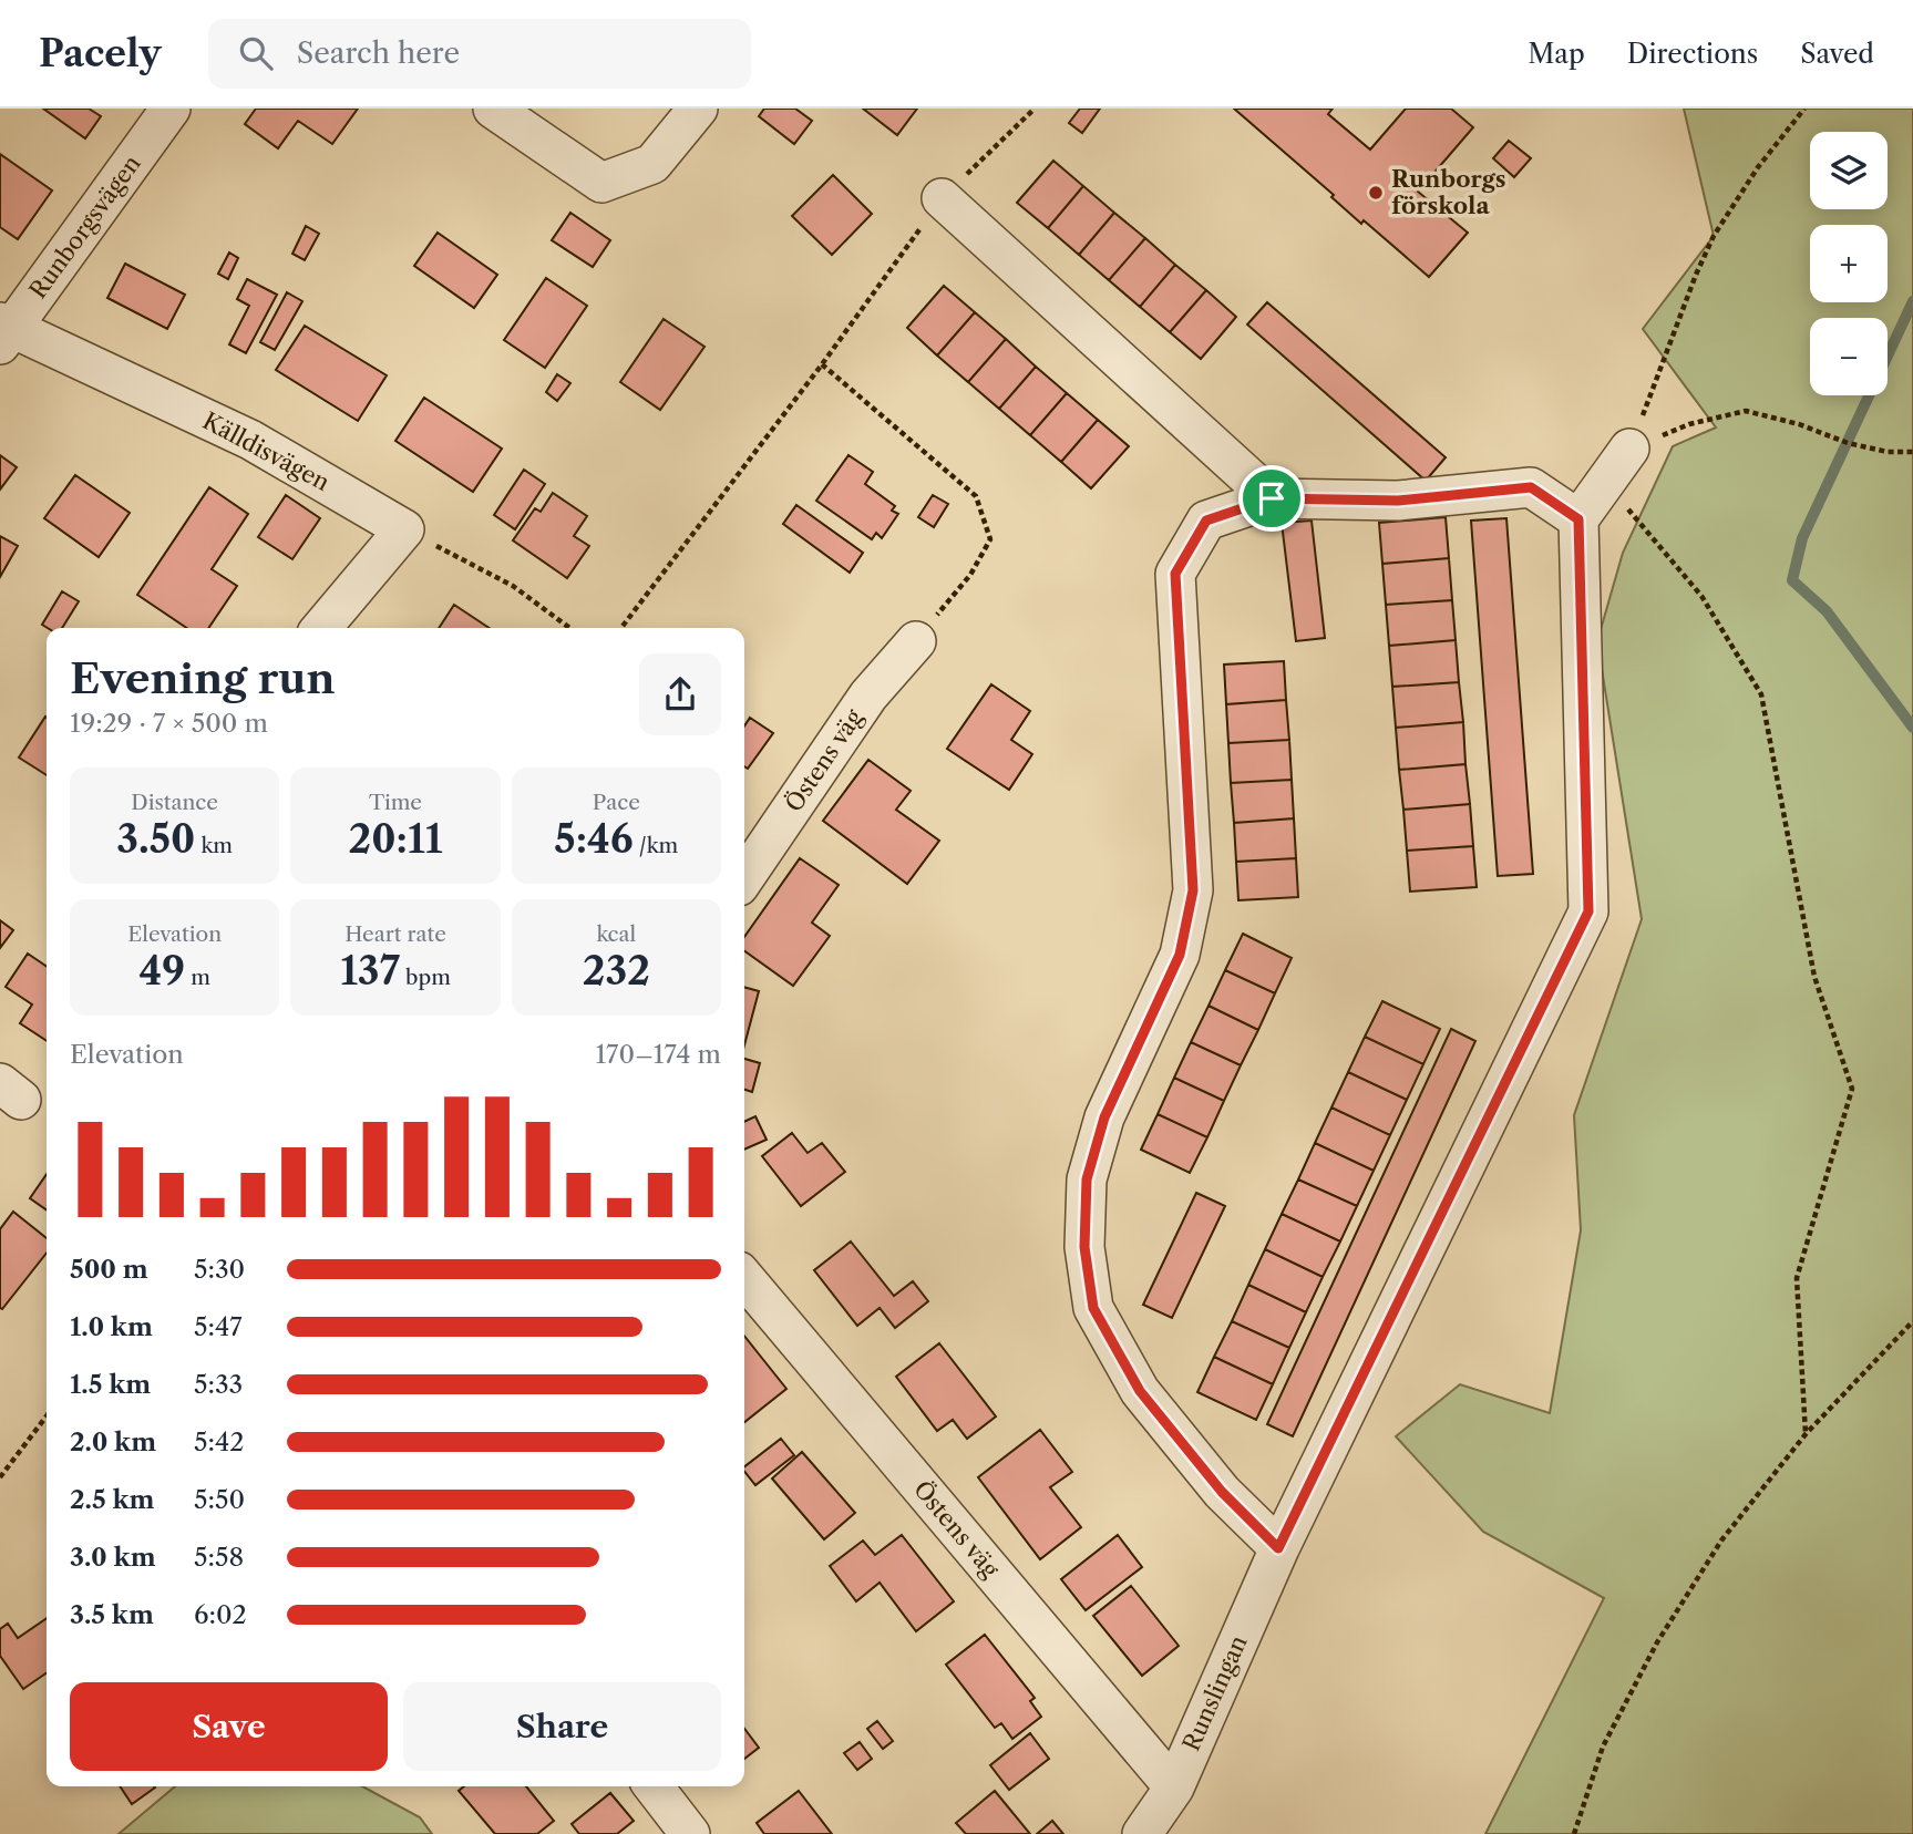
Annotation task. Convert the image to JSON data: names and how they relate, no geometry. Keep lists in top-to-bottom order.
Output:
{
  "streets": {
    "street": [
      "Runborgsvägen",
      "Källdisvägen",
      "Östens väg",
      "Runslingan"
    ]
  },
  "crossings": [
    ["Runborgsvägen", "Källdisvägen"],
    ["Östens väg", "Runslingan"]
  ],
  "places": ["Runborgs förskola"],
  "page": {
    "header": "Pacely",
    "search": "Search here",
    "nav": ["Map", "Directions", "Saved"],
    "map_buttons": ["+", "−"],
    "heading": ["Evening run", "19:29 · 7 × 500 m"],
    "stats": [
      ["Distance", "3.50 km"],
      ["Time", "20:11"],
      ["Pace", "5:46 /km"],
      ["Elevation", "49 m"],
      ["Heart rate", "137 bpm"],
      ["kcal", "232"]
    ],
    "chart": ["Elevation", "170–174 m"],
    "list": [
      {
        "name": "500 m",
        "note": "5:30"
      },
      {
        "name": "1.0 km",
        "note": "5:47"
      },
      {
        "name": "1.5 km",
        "note": "5:33"
      },
      {
        "name": "2.0 km",
        "note": "5:42"
      },
      {
        "name": "2.5 km",
        "note": "5:50"
      },
      {
        "name": "3.0 km",
        "note": "5:58"
      },
      {
        "name": "3.5 km",
        "note": "6:02"
      }
    ],
    "buttons": ["Save", "Share"]
  }
}
